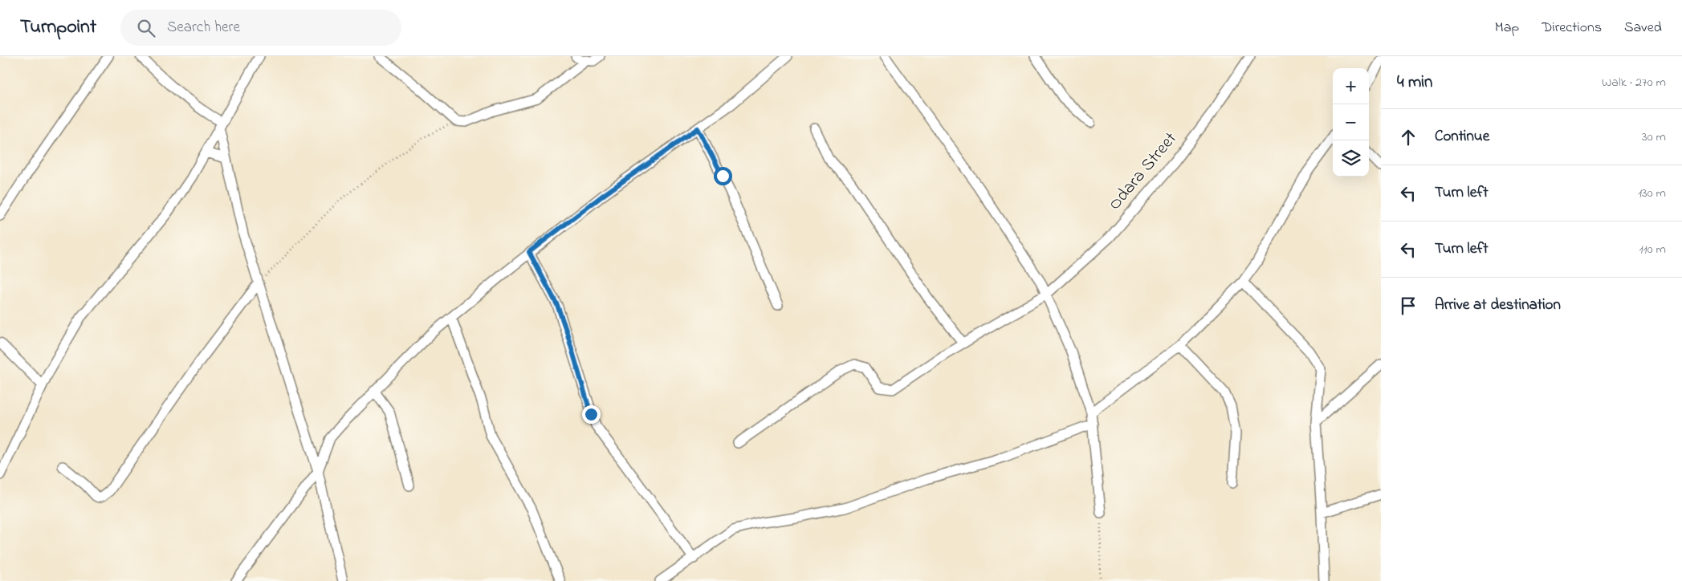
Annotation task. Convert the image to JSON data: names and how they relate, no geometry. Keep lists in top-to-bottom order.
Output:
{
  "streets": {
    "street": ["Odara Street"]
  },
  "page": {
    "header": "Turnpoint",
    "search": "Search here",
    "nav": ["Map", "Directions", "Saved"],
    "heading": ["4 min", "Walk · 270 m"],
    "map_buttons": ["+", "−"],
    "list": [
      ["Continue", "30 m"],
      ["Turn left", "130 m"],
      ["Turn left", "110 m"],
      "Arrive at destination"
    ]
  }
}
